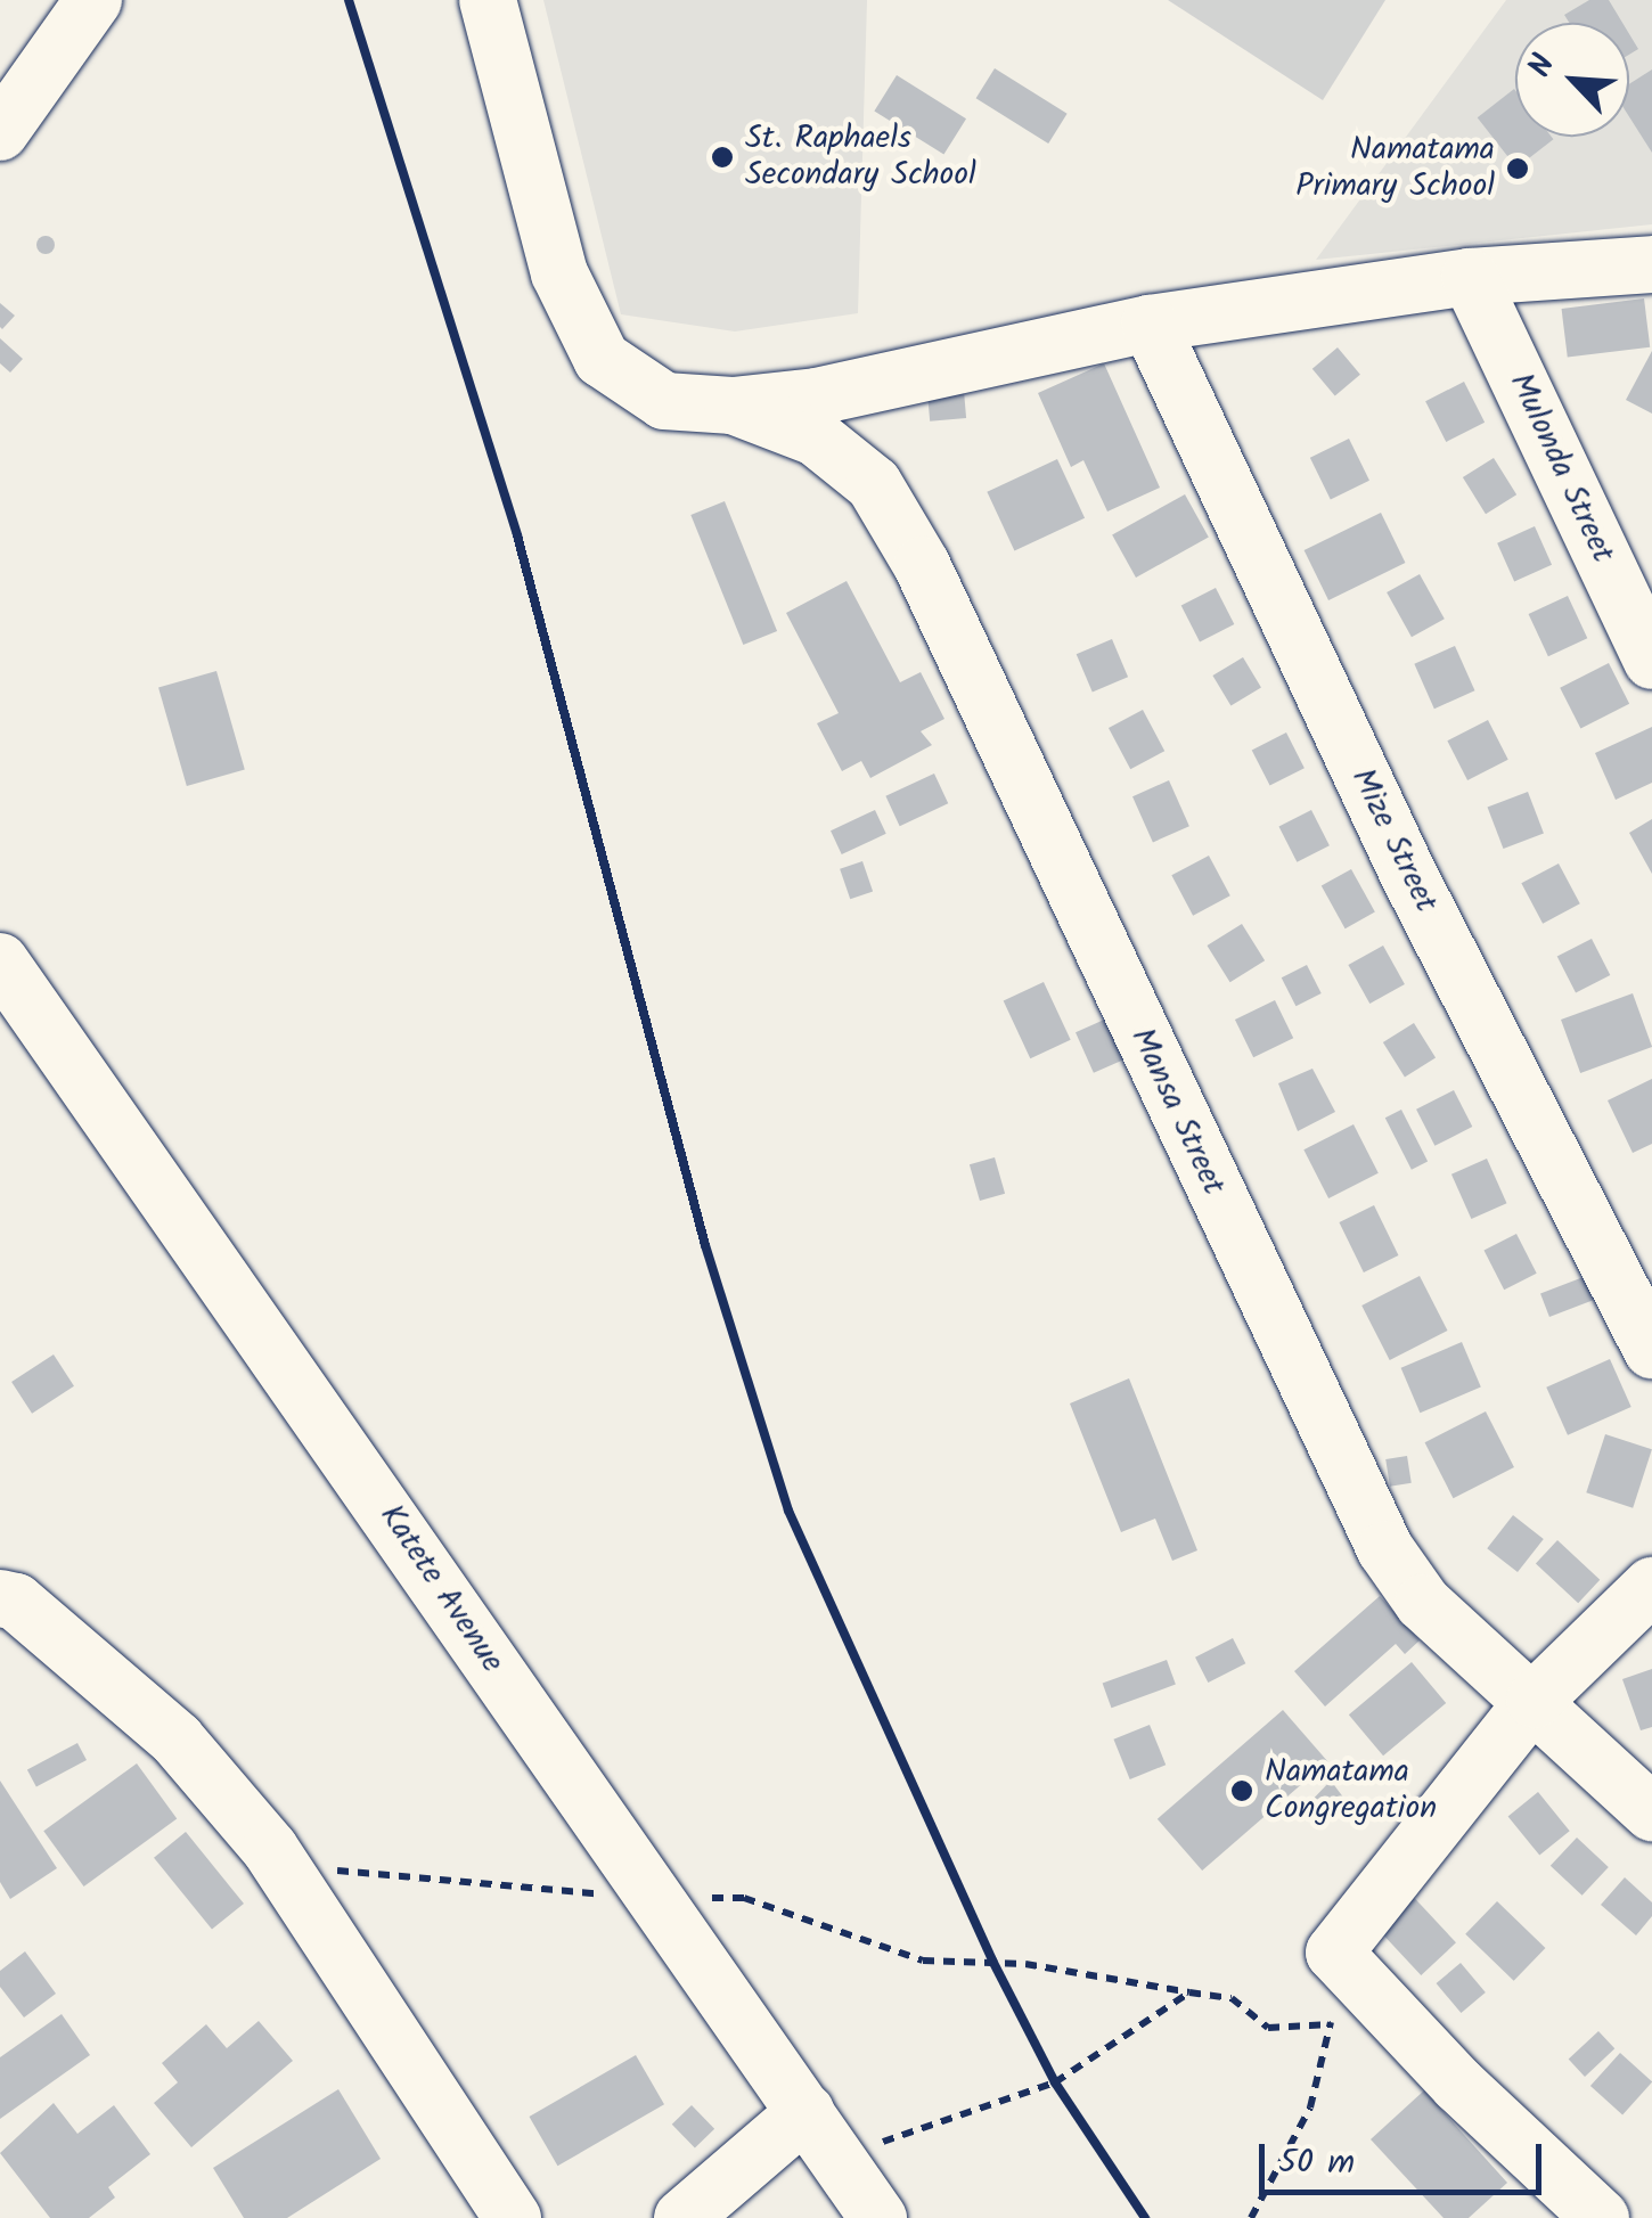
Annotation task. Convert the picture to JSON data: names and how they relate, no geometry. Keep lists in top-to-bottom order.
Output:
{
  "streets": {
    "street": [
      "Mulonda Street",
      "Mize Street",
      "Mansa Street",
      "Katete Avenue"
    ]
  },
  "places": ["St. Raphaels Secondary School", "Namatama Primary School", "Namatama Congregation"],
  "scale_bar": "50 m",
  "north": "top left"
}
